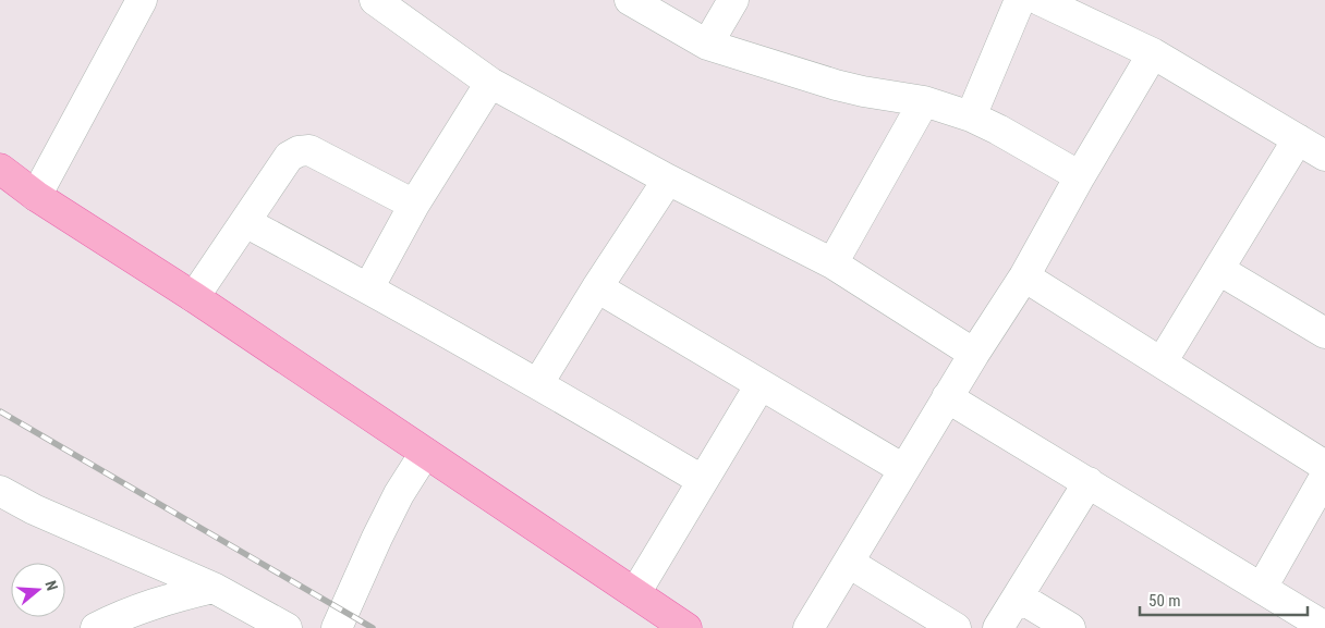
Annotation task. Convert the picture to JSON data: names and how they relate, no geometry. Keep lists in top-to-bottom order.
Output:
{
  "scale_bar": "50 m",
  "north": "right"
}
